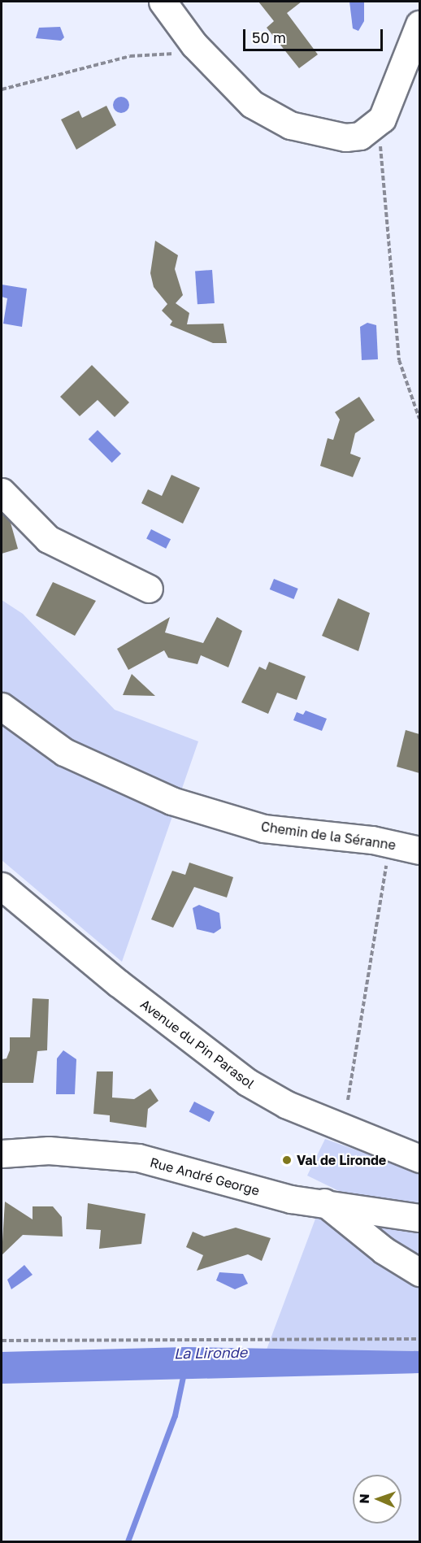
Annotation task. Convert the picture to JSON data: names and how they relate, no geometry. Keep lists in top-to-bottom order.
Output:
{
  "streets": {
    "street": ["Chemin de la Séranne", "Avenue du Pin Parasol", "Rue André George"]
  },
  "water": ["La Lironde"],
  "places": ["Val de Lironde"],
  "scale_bar": "50 m",
  "north": "left"
}
